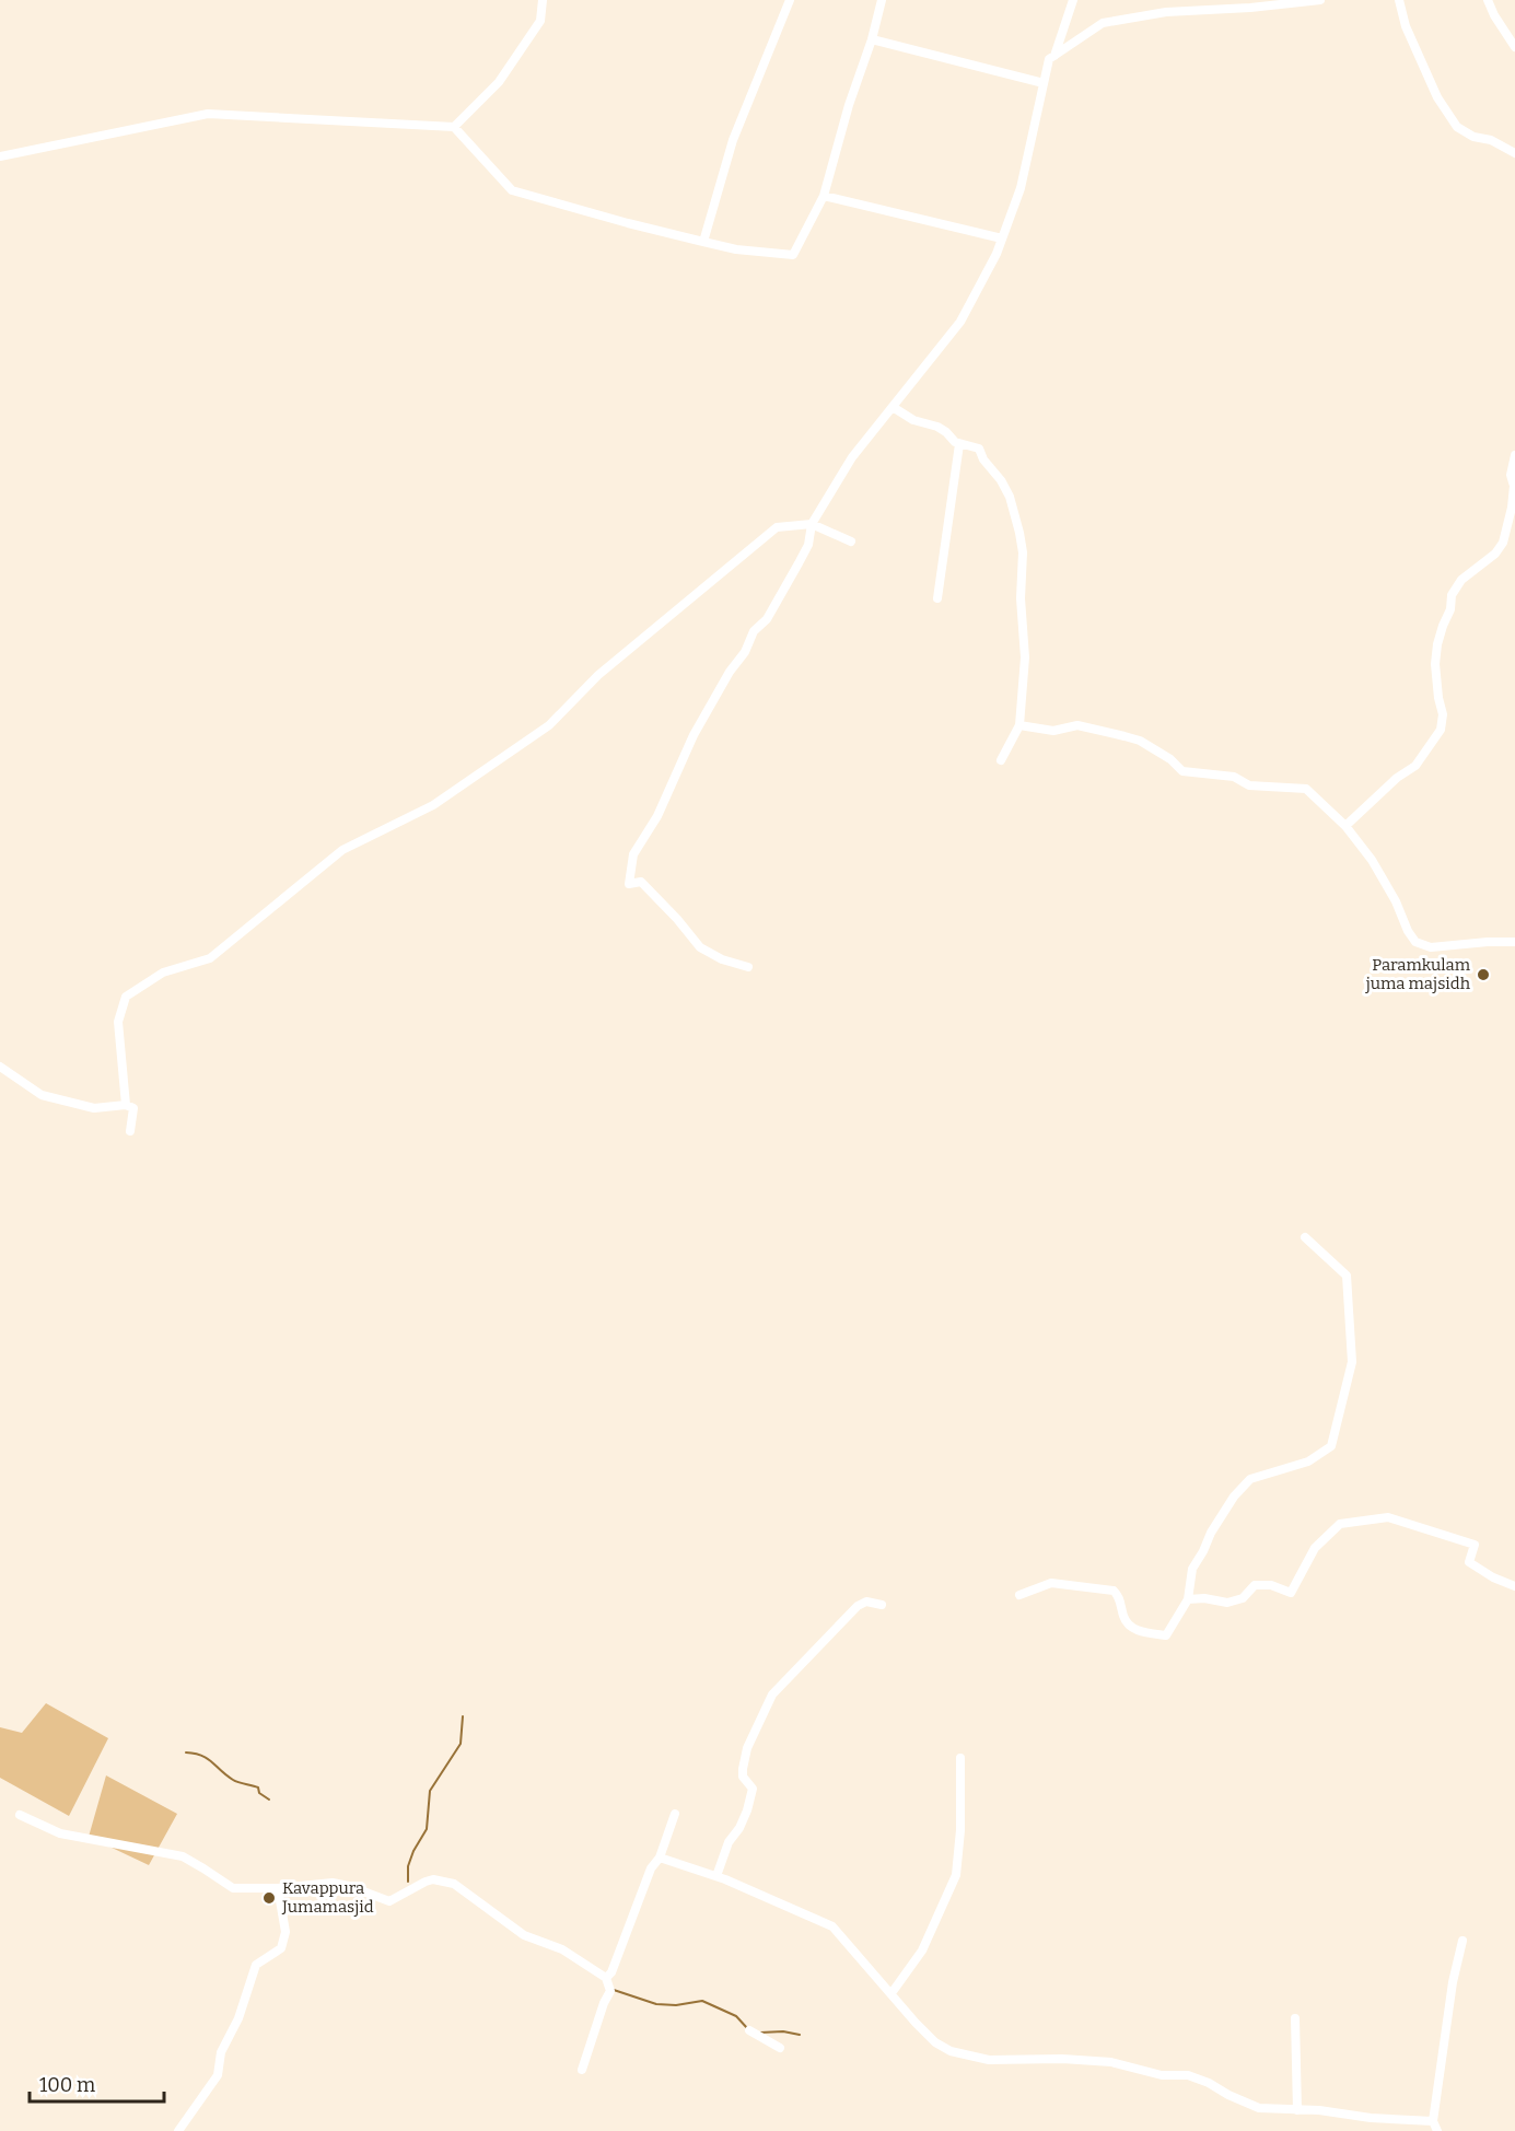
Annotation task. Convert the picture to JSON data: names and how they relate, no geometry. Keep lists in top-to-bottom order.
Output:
{
  "places": ["Paramkulam juma majsidh", "Kavappura Jumamasjid"],
  "scale_bar": "100 m"
}
